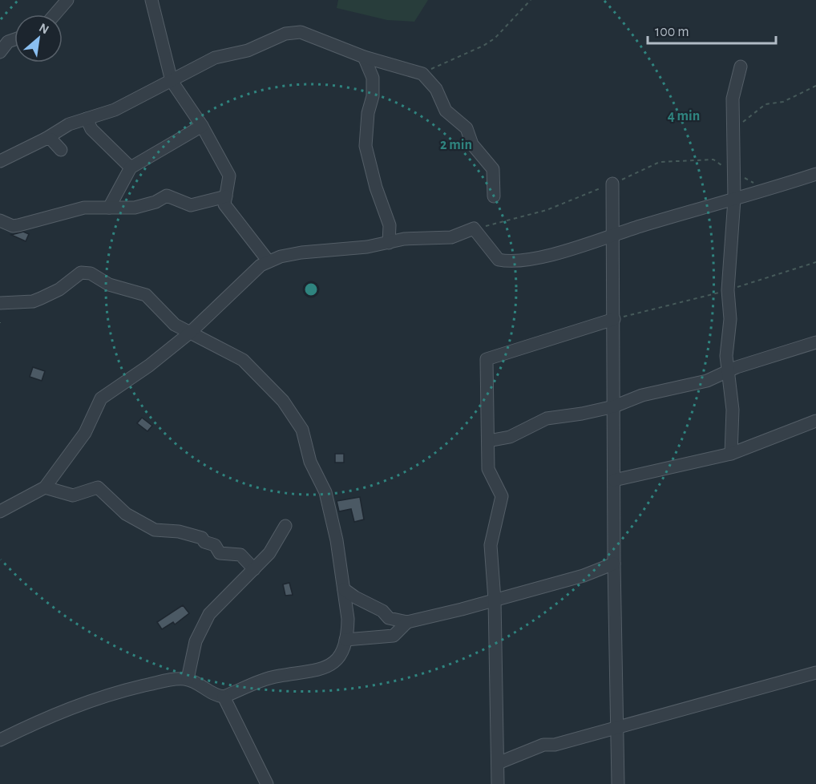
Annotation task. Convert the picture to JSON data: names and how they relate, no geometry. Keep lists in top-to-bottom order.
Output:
{
  "scale_bar": "100 m",
  "north": "top right",
  "rings": ["4 min", "2 min"]
}
